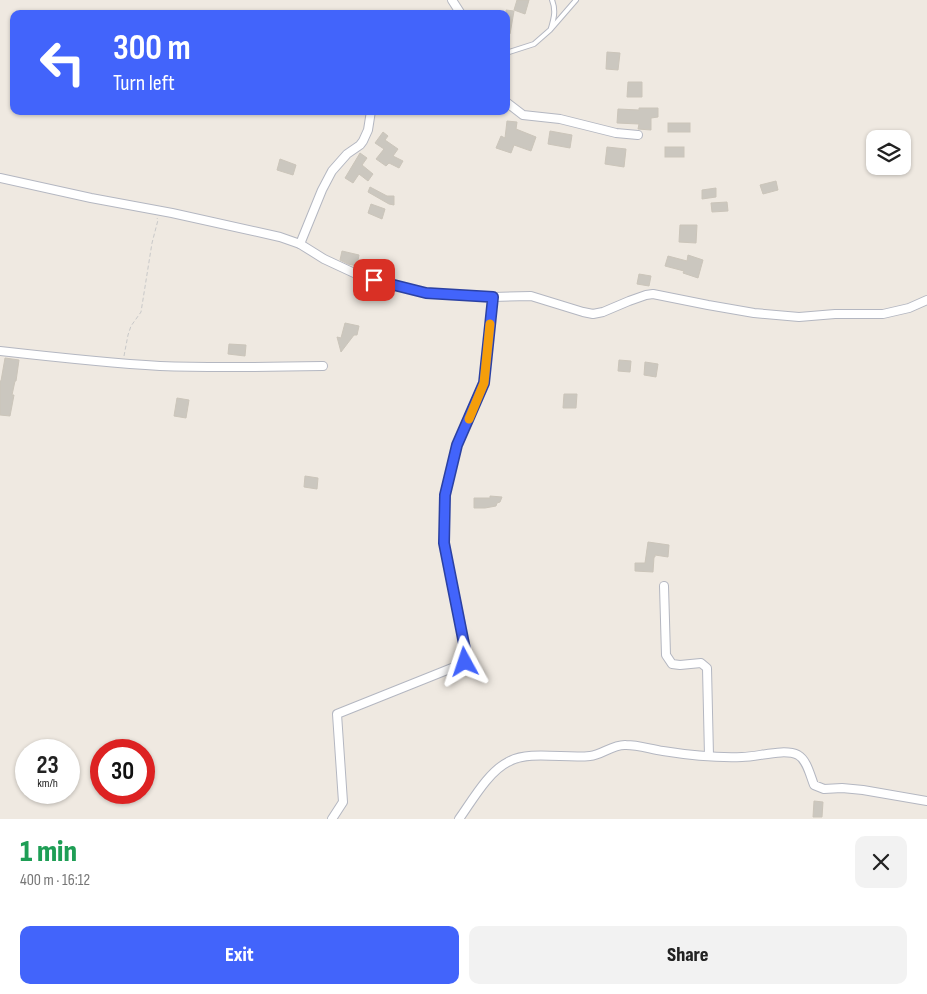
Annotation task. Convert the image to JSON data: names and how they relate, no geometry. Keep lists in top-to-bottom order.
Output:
{
  "page": {
    "turn": ["300 m", "Turn left"],
    "speed": "23 km/h",
    "limit": "30",
    "heading": ["1 min", "400 m · 16:12"],
    "buttons": ["Exit", "Share"]
  }
}
